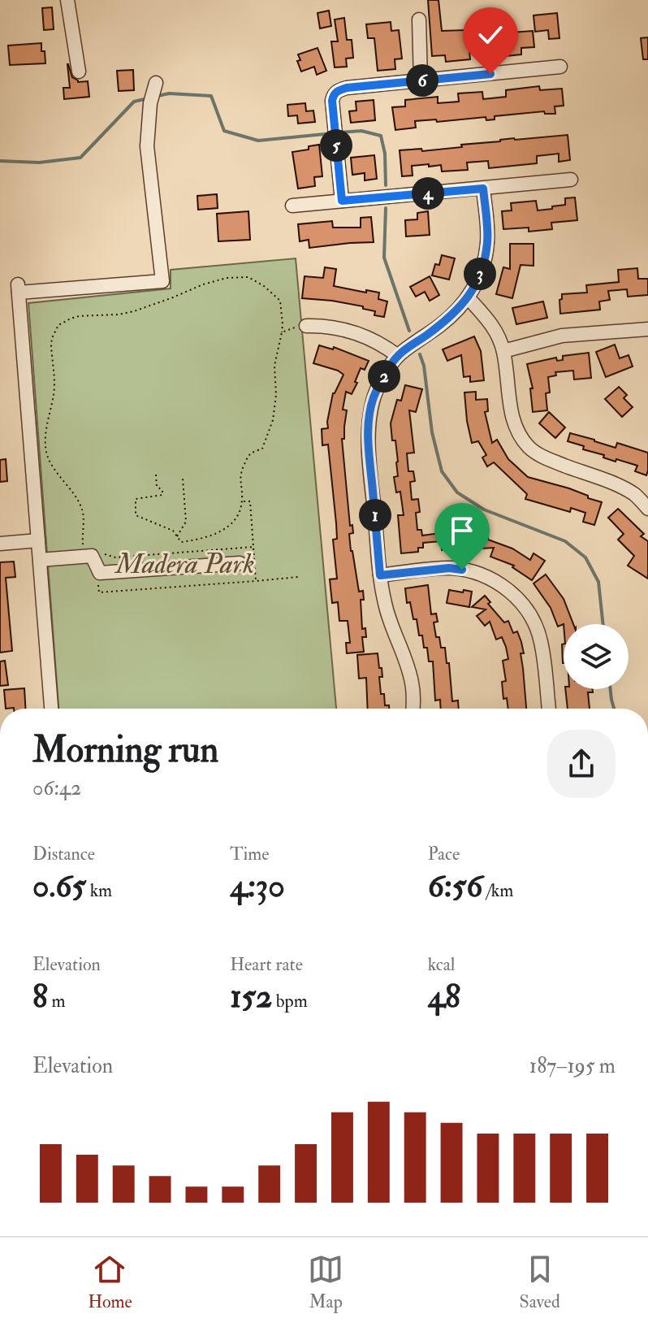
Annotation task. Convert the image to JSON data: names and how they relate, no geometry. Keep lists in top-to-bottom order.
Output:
{
  "parks": ["Madera Park"],
  "page": {
    "pins": [
      "6",
      "5",
      "4",
      "3",
      "2",
      "1"
    ],
    "heading": ["Morning run", "06:42"],
    "stats": [
      ["Distance", "0.65 km"],
      ["Time", "4:30"],
      ["Pace", "6:56 /km"],
      ["Elevation", "8 m"],
      ["Heart rate", "152 bpm"],
      ["kcal", "48"]
    ],
    "chart": ["Elevation", "187–195 m"],
    "tabs": ["Home", "Map", "Saved"]
  }
}
